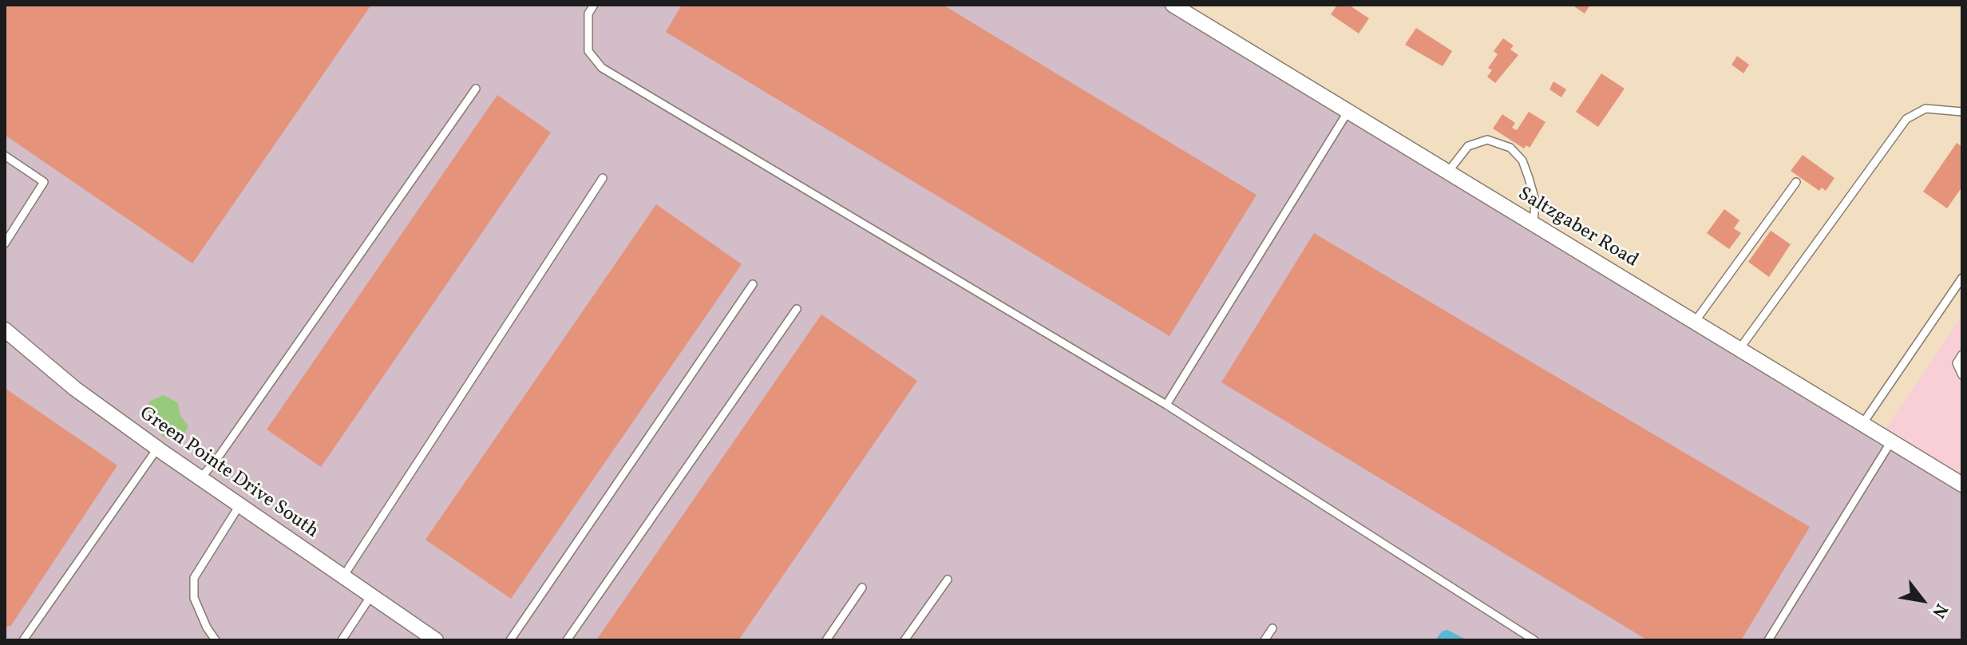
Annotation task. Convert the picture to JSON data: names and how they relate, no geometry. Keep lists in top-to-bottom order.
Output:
{
  "streets": {
    "street": ["Saltzgaber Road", "Green Pointe Drive South"]
  },
  "north": "bottom right"
}
